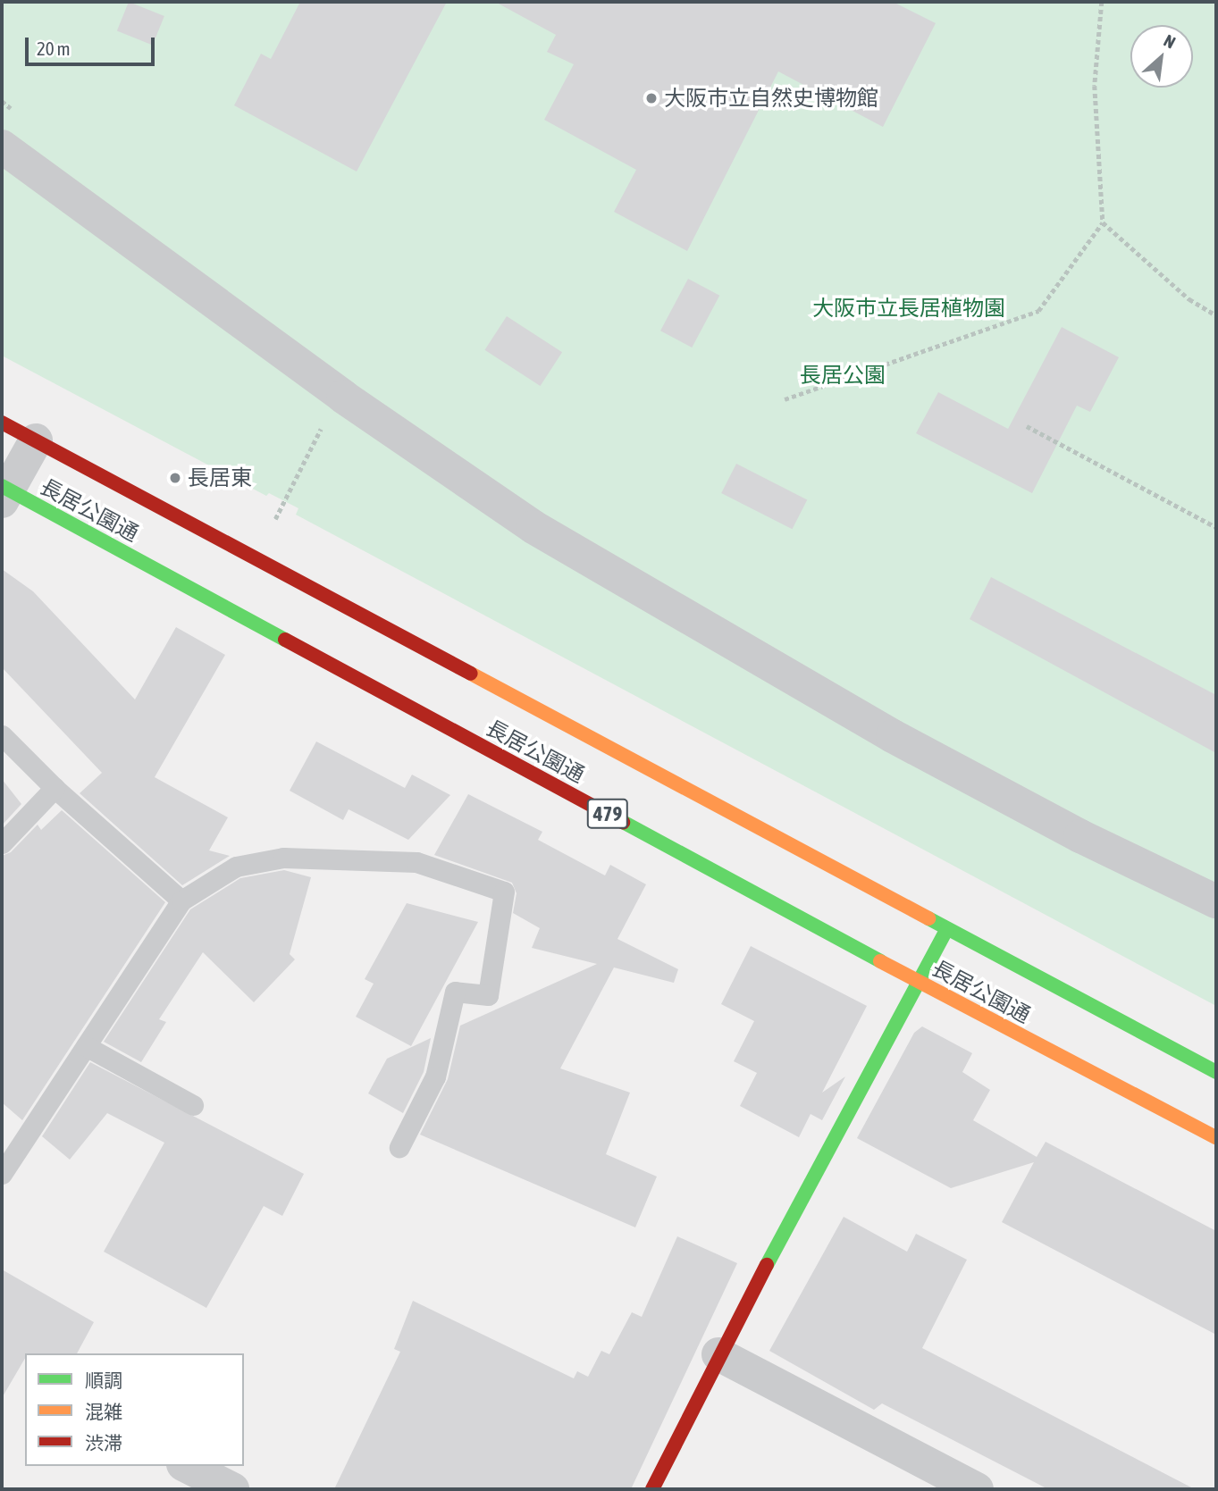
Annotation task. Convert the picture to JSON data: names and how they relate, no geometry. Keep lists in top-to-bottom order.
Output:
{
  "streets": {
    "main road": ["長居公園通", "479"]
  },
  "parks": ["大阪市立長居植物園", "長居公園"],
  "places": ["大阪市立自然史博物館", "長居東"],
  "legend": ["順調", "混雑", "渋滞"],
  "scale_bar": "20 m",
  "north": "top right"
}
